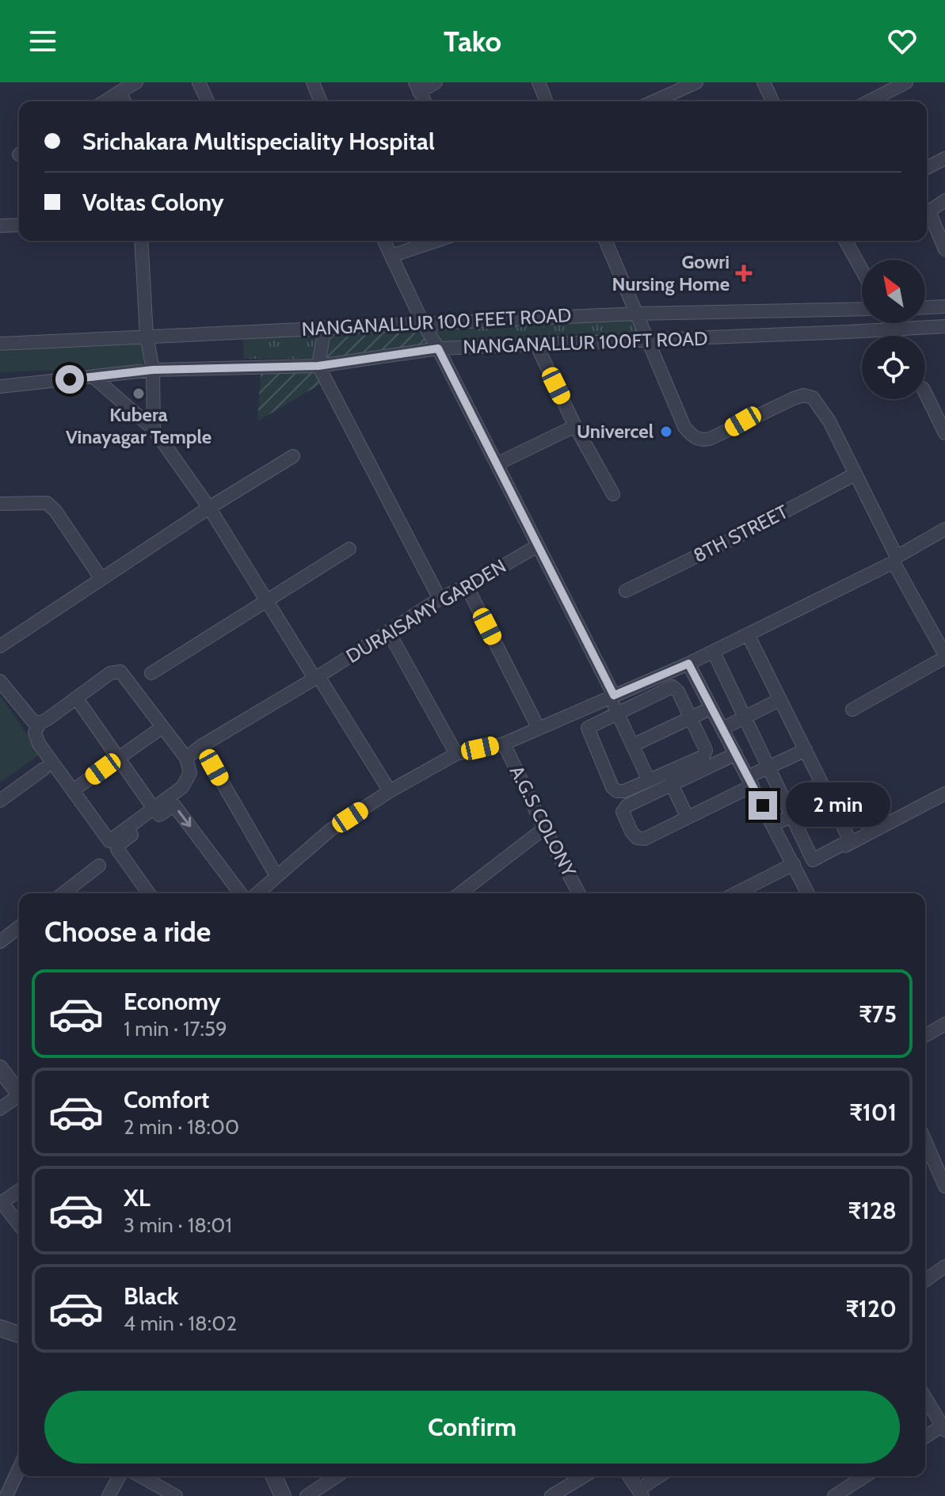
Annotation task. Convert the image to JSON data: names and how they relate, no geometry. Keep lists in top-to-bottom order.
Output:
{
  "streets": {
    "street": [
      "NANGANALLUR 100 FEET ROAD",
      "NANGANALLUR 100FT ROAD",
      "8TH STREET",
      "DURAISAMY GARDEN",
      "A.G.S COLONY"
    ]
  },
  "places": {
    "health": ["Gowri Nursing Home"],
    "other": ["Kubera Vinayagar Temple", "Univercel"]
  },
  "north": "top left",
  "page": {
    "header": "Tako",
    "banner": ["Srichakara Multispeciality Hospital", "Voltas Colony"],
    "bubble": "2 min",
    "heading": "Choose a ride",
    "list": [
      {
        "name": "Economy",
        "note": "1 min · 17:59",
        "value": "₹75"
      },
      {
        "name": "Comfort",
        "note": "2 min · 18:00",
        "value": "₹101"
      },
      {
        "name": "XL",
        "note": "3 min · 18:01",
        "value": "₹128"
      },
      {
        "name": "Black",
        "note": "4 min · 18:02",
        "value": "₹120"
      }
    ],
    "buttons": "Confirm"
  }
}
